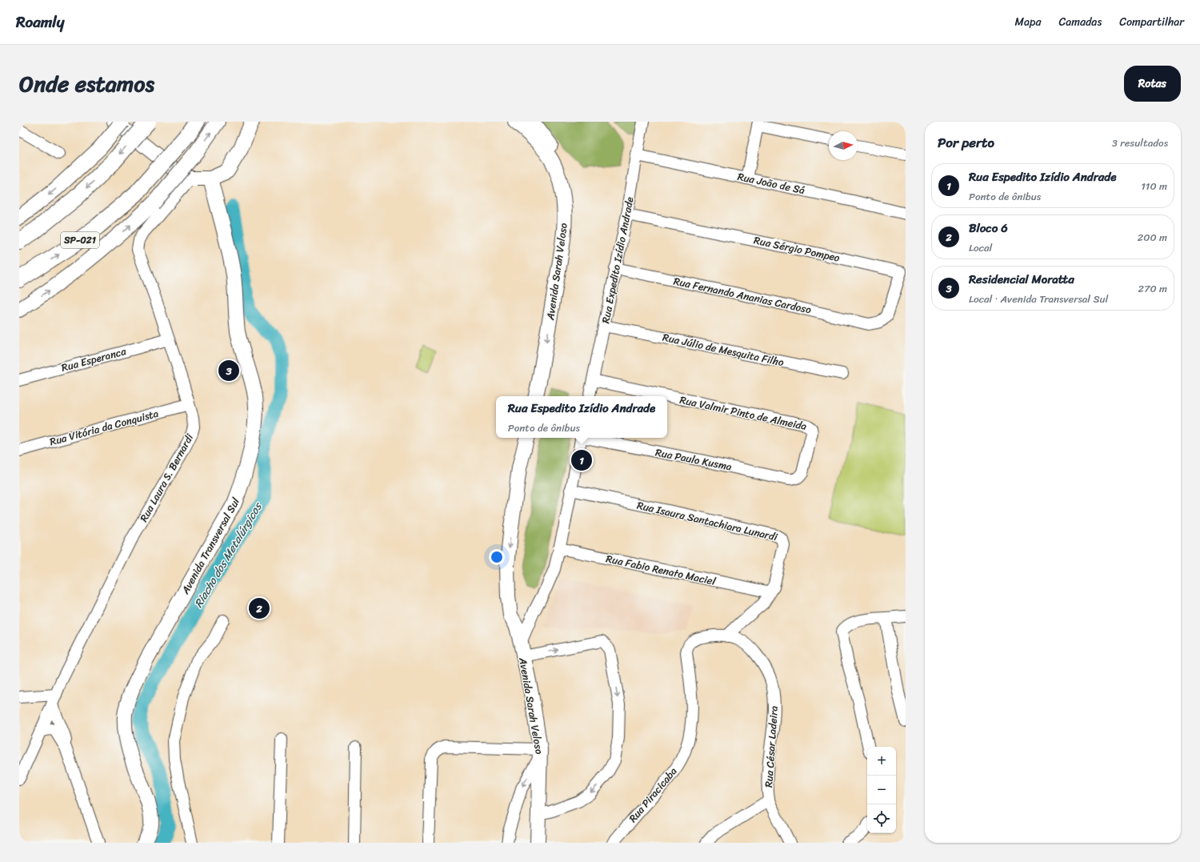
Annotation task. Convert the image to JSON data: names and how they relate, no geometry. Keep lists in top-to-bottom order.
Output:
{
  "streets": {
    "highway": ["SP-021"],
    "main road": ["Avenida Sarah Veloso", "Avenida Transversal Sul"],
    "street": [
      "Rua João de Sá",
      "Rua Sérgio Pompeo",
      "Rua Expedito Izídio Andrade",
      "Rua Fernando Ananias Cardoso",
      "Rua Júlio de Mesquita Filho",
      "Rua Esperanca",
      "Rua Valmir Pinto de Almeida",
      "Rua Vitória da Conquista",
      "Rua Paulo Kusma",
      "Rua Laura S. Bernardi",
      "Rua Isaura Santachiara Lunardi",
      "Rua Fabio Renato Maciel",
      "Rua César Ladeira",
      "Rua Piracicaba"
    ]
  },
  "crossings": [
    ["Rua João de Sá", "Rua Expedito Izídio Andrade"],
    ["Rua Sérgio Pompeo", "Rua Expedito Izídio Andrade"],
    ["Rua Sérgio Pompeo", "Rua Fernando Ananias Cardoso"],
    ["Rua Expedito Izídio Andrade", "Rua Fernando Ananias Cardoso"],
    ["Rua Expedito Izídio Andrade", "Rua Júlio de Mesquita Filho"],
    ["Rua Expedito Izídio Andrade", "Rua Valmir Pinto de Almeida"],
    ["Rua Esperanca", "Rua Laura S. Bernardi"],
    ["Rua Valmir Pinto de Almeida", "Rua Paulo Kusma"],
    ["Rua Vitória da Conquista", "Rua Laura S. Bernardi"],
    ["Rua Isaura Santachiara Lunardi", "Rua Fabio Renato Maciel"],
    ["Rua César Ladeira", "Rua Piracicaba"]
  ],
  "water": ["Riacho dos Metalúrgicos"],
  "north": "right",
  "page": {
    "header": "Roamly",
    "nav": ["Mapa", "Camadas", "Compartilhar"],
    "title": "Onde estamos",
    "buttons": "Rotas",
    "heading": ["Por perto", "3 resultados"],
    "list": [
      {
        "mark": "1",
        "name": "Rua Espedito Izídio Andrade",
        "note": "Ponto de ônibus",
        "value": "110 m"
      },
      {
        "mark": "2",
        "name": "Bloco 6",
        "note": "Local",
        "value": "200 m"
      },
      {
        "mark": "3",
        "name": "Residencial Moratta",
        "note": "Local · Avenida Transversal Sul",
        "value": "270 m"
      }
    ],
    "pins": ["3", "1", "2"],
    "popup": ["Rua Espedito Izídio Andrade", "Ponto de ônibus"],
    "map_buttons": ["+", "−"]
  }
}
